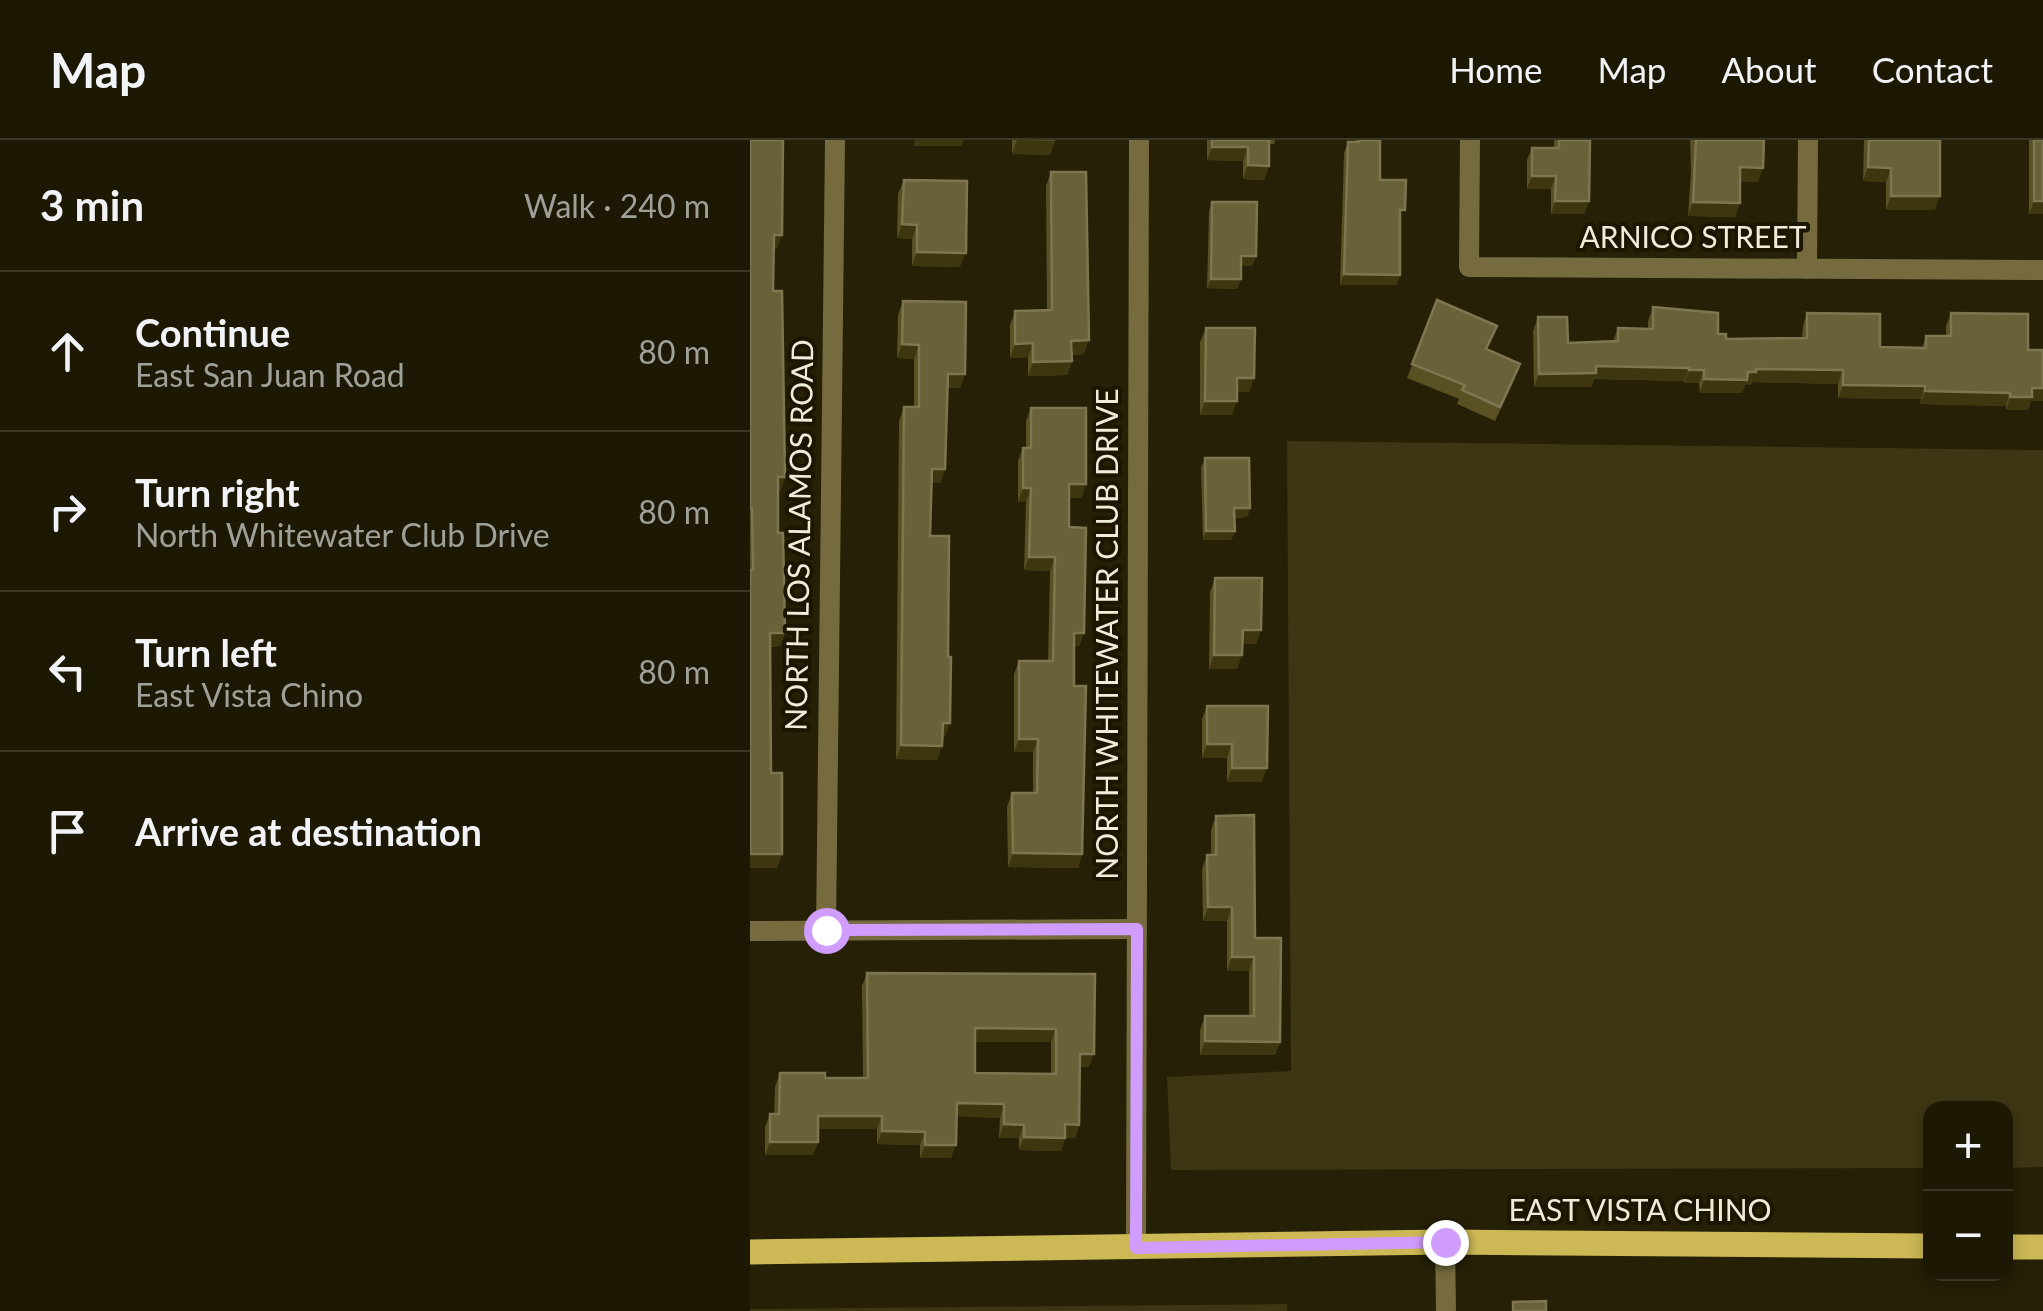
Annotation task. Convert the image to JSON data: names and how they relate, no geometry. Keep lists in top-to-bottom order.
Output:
{
  "streets": {
    "main road": ["EAST VISTA CHINO"],
    "street": ["ARNICO STREET", "NORTH LOS ALAMOS ROAD", "NORTH WHITEWATER CLUB DRIVE"]
  },
  "crossings": [
    ["NORTH WHITEWATER CLUB DRIVE", "EAST VISTA CHINO"]
  ],
  "page": {
    "header": "Map",
    "nav": [
      "Home",
      "Map",
      "About",
      "Contact"
    ],
    "heading": ["3 min", "Walk · 240 m"],
    "list": [
      ["Continue", "East San Juan Road", "80 m"],
      ["Turn right", "North Whitewater Club Drive", "80 m"],
      ["Turn left", "East Vista Chino", "80 m"],
      "Arrive at destination"
    ],
    "map_buttons": ["+", "−"]
  }
}
